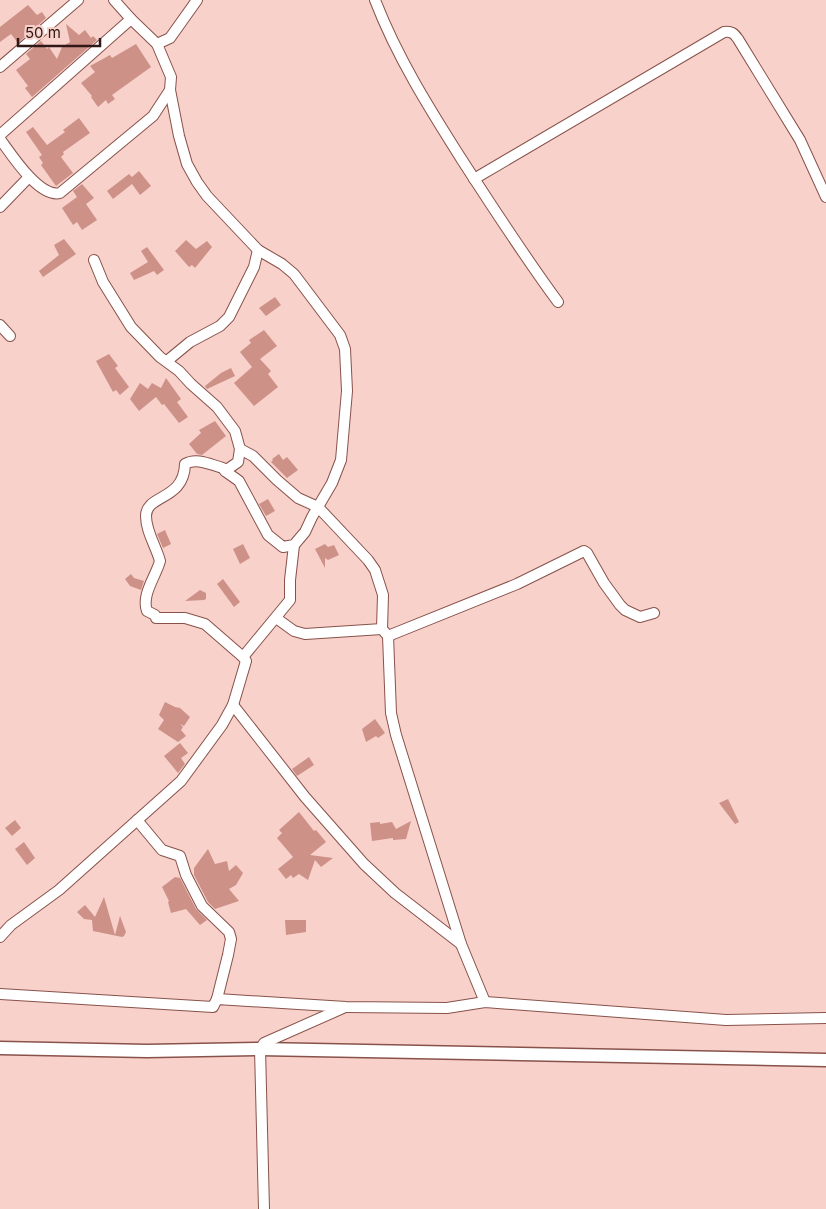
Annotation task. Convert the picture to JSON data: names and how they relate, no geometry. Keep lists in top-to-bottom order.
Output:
{
  "scale_bar": "50 m"
}
